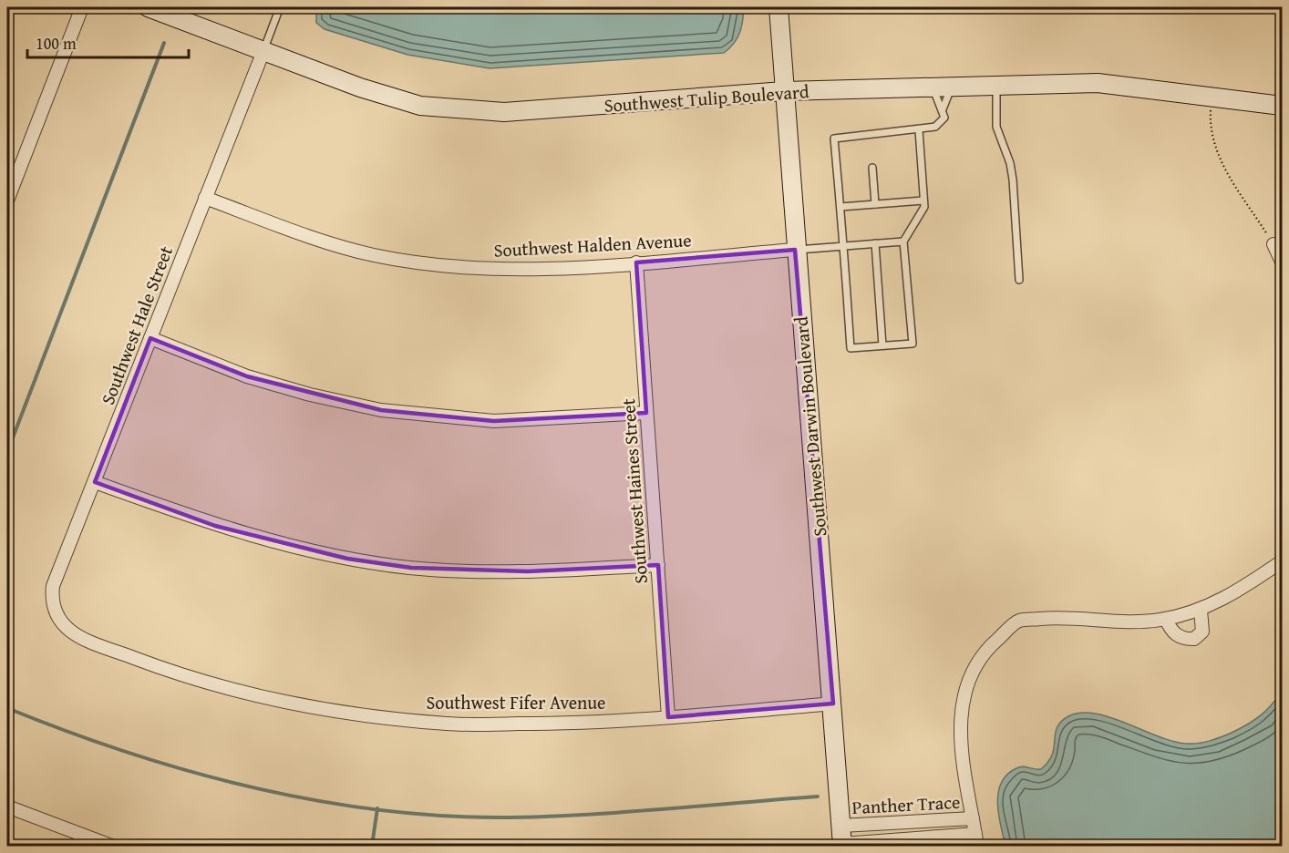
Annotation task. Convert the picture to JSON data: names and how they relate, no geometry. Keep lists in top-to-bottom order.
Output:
{
  "streets": {
    "street": [
      "Southwest Tulip Boulevard",
      "Southwest Halden Avenue",
      "Southwest Hale Street",
      "Southwest Darwin Boulevard",
      "Southwest Haines Street",
      "Southwest Fifer Avenue",
      "Panther Trace"
    ]
  },
  "crossings": [
    ["Southwest Tulip Boulevard", "Southwest Hale Street"],
    ["Southwest Tulip Boulevard", "Southwest Darwin Boulevard"],
    ["Southwest Halden Avenue", "Southwest Hale Street"],
    ["Southwest Halden Avenue", "Southwest Darwin Boulevard"],
    ["Southwest Halden Avenue", "Southwest Haines Street"],
    ["Southwest Hale Street", "Southwest Fifer Avenue"],
    ["Southwest Darwin Boulevard", "Southwest Fifer Avenue"],
    ["Southwest Darwin Boulevard", "Panther Trace"],
    ["Southwest Haines Street", "Southwest Fifer Avenue"]
  ],
  "scale_bar": "100 m"
}
